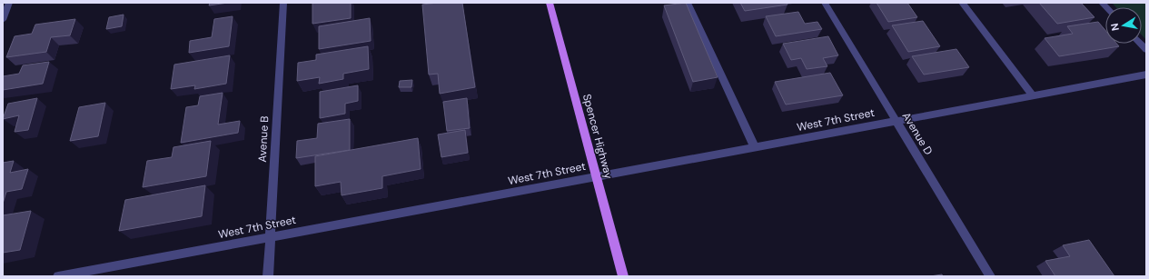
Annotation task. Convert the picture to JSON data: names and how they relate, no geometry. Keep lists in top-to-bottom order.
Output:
{
  "streets": {
    "main road": ["Spencer Highway"],
    "street": ["West 7th Street", "Avenue D", "Avenue B"]
  },
  "crossings": [
    ["West 7th Street", "Avenue D"],
    ["West 7th Street", "Spencer Highway"],
    ["West 7th Street", "Avenue B"]
  ],
  "north": "left"
}
